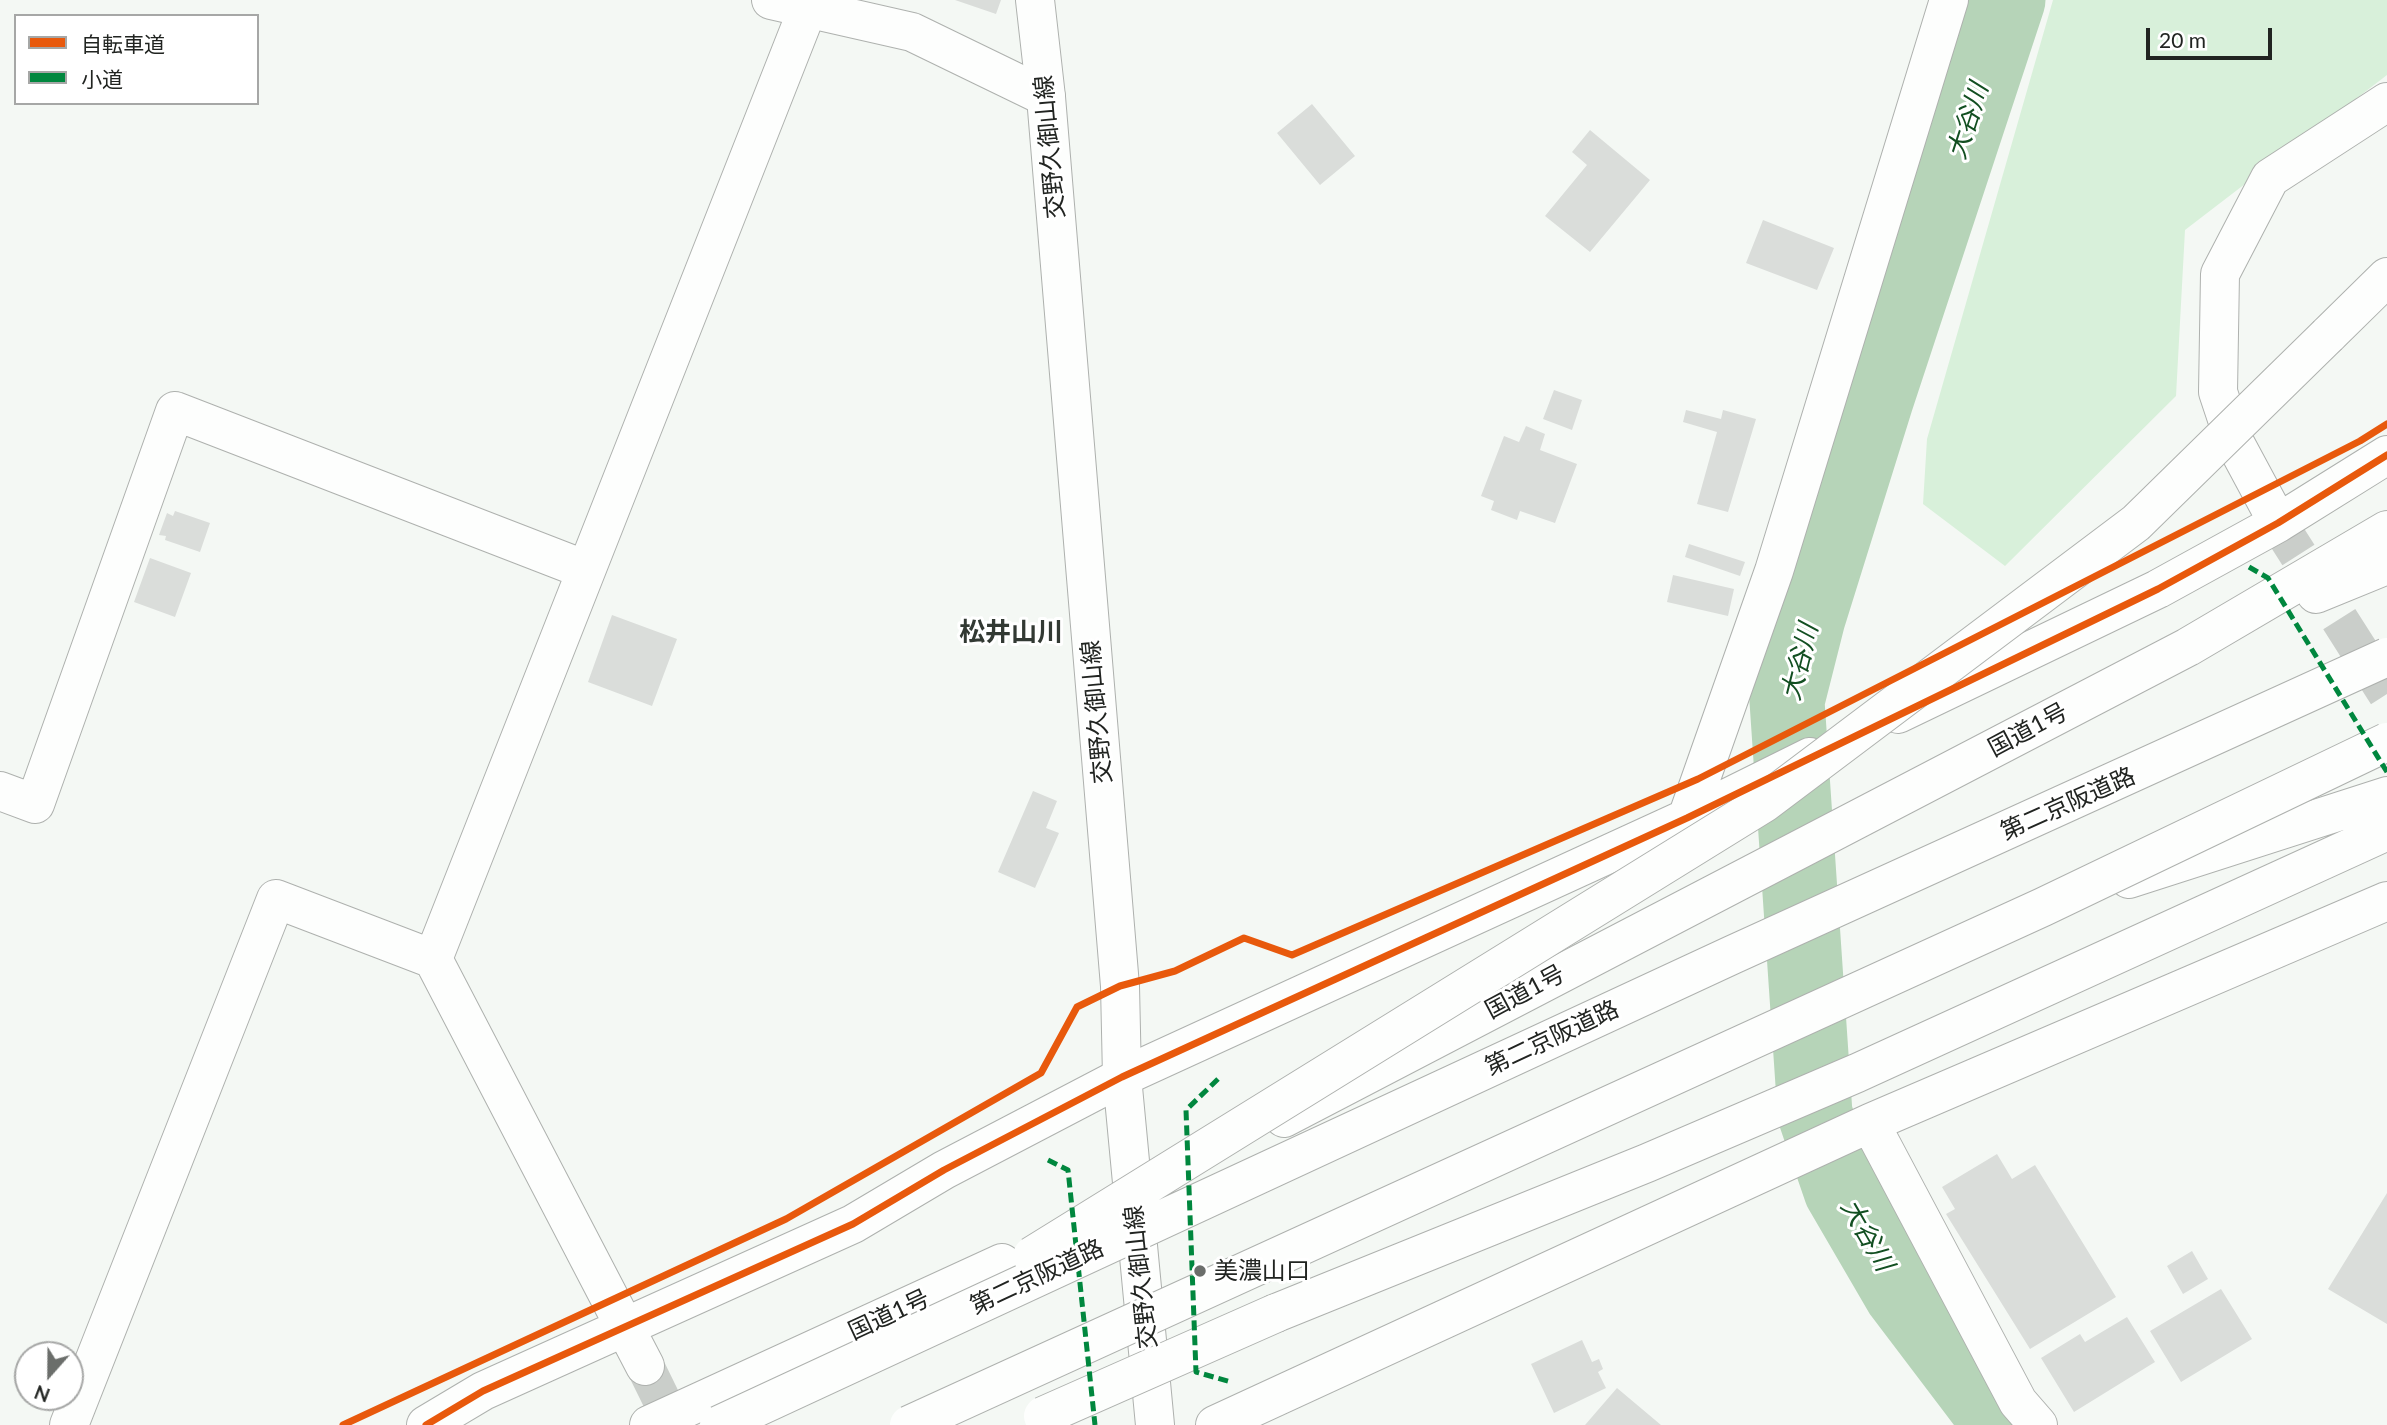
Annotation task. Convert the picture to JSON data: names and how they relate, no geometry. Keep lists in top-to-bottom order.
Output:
{
  "streets": {
    "main road": ["交野久御山線", "国道1号", "第二京阪道路"]
  },
  "districts": ["松井山川"],
  "water": ["大谷川"],
  "places": ["美濃山口"],
  "legend": ["自転車道", "小道"],
  "scale_bar": "20 m",
  "north": "bottom"
}
